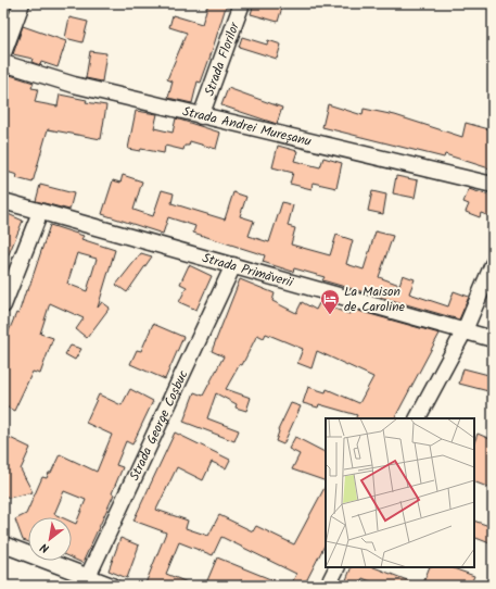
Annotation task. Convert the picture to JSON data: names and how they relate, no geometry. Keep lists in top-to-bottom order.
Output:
{
  "streets": {
    "street": [
      "Strada Florilor",
      "Strada Andrei Mureșanu",
      "Strada Primăverii",
      "Strada George Coșbuc"
    ]
  },
  "crossings": [
    ["Strada Florilor", "Strada Andrei Mureșanu"],
    ["Strada Primăverii", "Strada George Coșbuc"]
  ],
  "places": {
    "hotel": ["La Maison de Caroline"]
  },
  "north": "bottom left"
}
